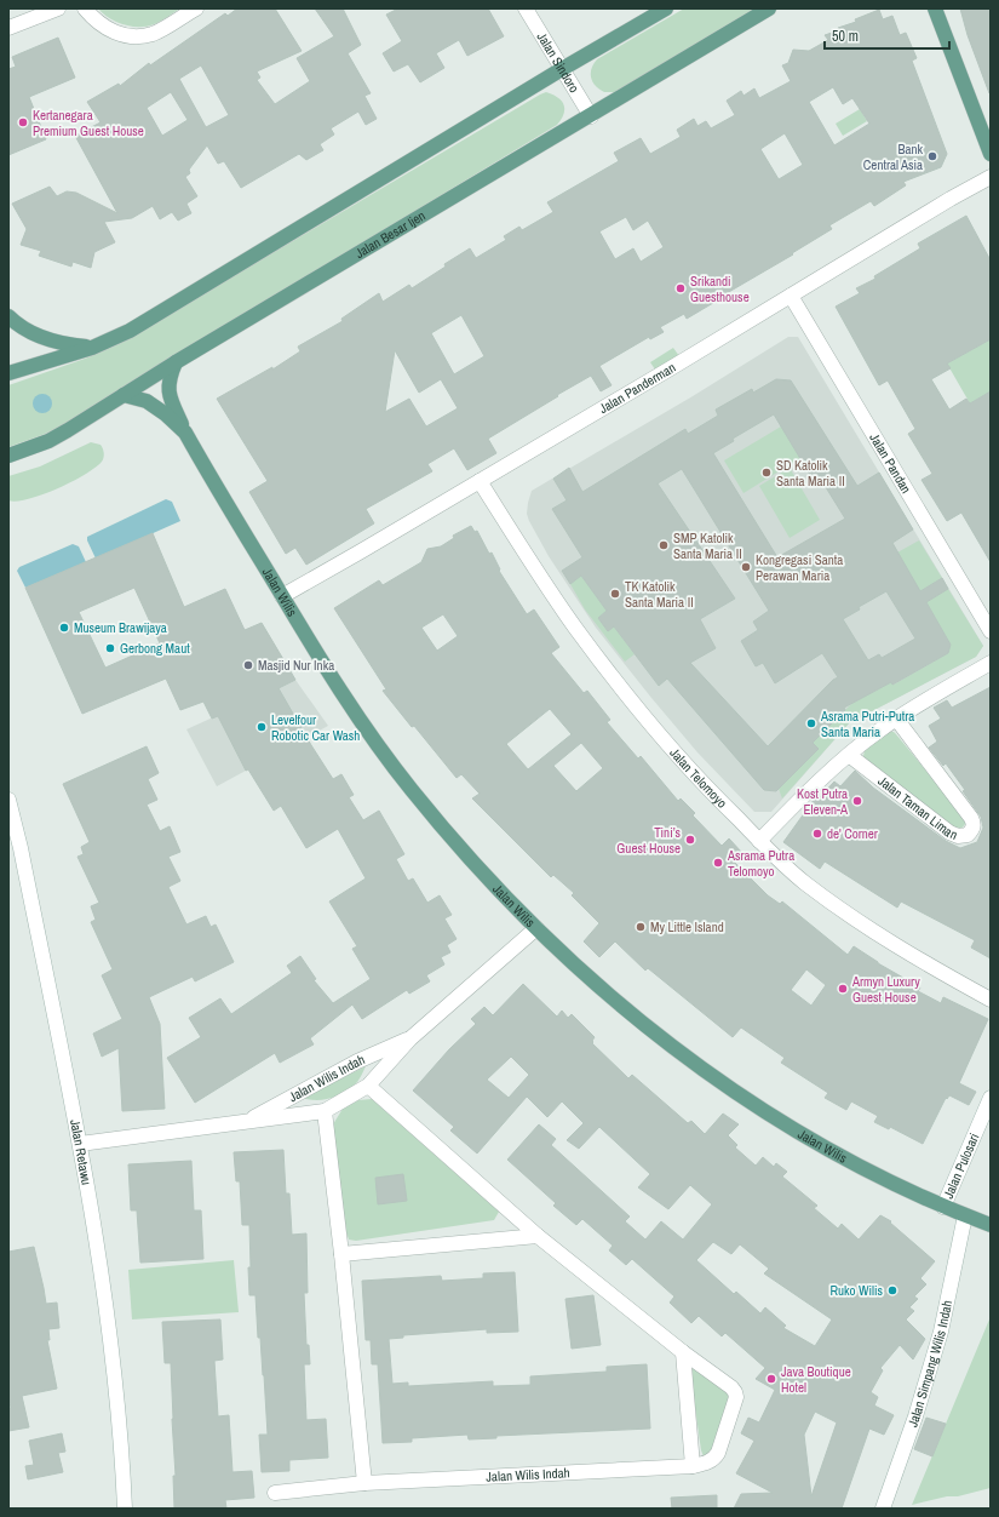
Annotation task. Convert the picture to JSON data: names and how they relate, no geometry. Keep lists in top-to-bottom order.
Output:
{
  "streets": {
    "main road": ["Jalan Besar Ijen", "Jalan Wilis"],
    "street": [
      "Jalan Sindoro",
      "Jalan Panderman",
      "Jalan Pandan",
      "Jalan Telomoyo",
      "Jalan Taman Liman",
      "Jalan Wilis Indah",
      "Jalan Retawu",
      "Jalan Pulosari",
      "Jalan Simpang Wilis Indah"
    ]
  },
  "crossings": [
    ["Jalan Sindoro", "Jalan Besar Ijen"],
    ["Jalan Besar Ijen", "Jalan Wilis"],
    ["Jalan Panderman", "Jalan Pandan"],
    ["Jalan Panderman", "Jalan Wilis"],
    ["Jalan Panderman", "Jalan Telomoyo"],
    ["Jalan Wilis", "Jalan Wilis Indah"],
    ["Jalan Wilis", "Jalan Pulosari"],
    ["Jalan Wilis", "Jalan Simpang Wilis Indah"],
    ["Jalan Wilis Indah", "Jalan Retawu"]
  ],
  "places": [
    "Kertanegara Premium Guest House",
    "Bank Central Asia",
    "Srikandi Guesthouse",
    "SD Katolik Santa Maria II",
    "SMP Katolik Santa Maria II",
    "Kongregasi Santa Perawan Maria",
    "TK Katolik Santa Maria II",
    "Museum Brawijaya",
    "Gerbong Maut",
    "Masjid Nur Inka",
    "Asrama Putri-Putra Santa Maria",
    "Levelfour Robotic Car Wash",
    "Kost Putra Eleven-A",
    "de' Corner",
    "Tini’s Guest House",
    "Asrama Putra Telomoyo",
    "My Little Island",
    "Armyn Luxury Guest House",
    "Ruko Wilis",
    "Java Boutique Hotel"
  ],
  "scale_bar": "50 m"
}
